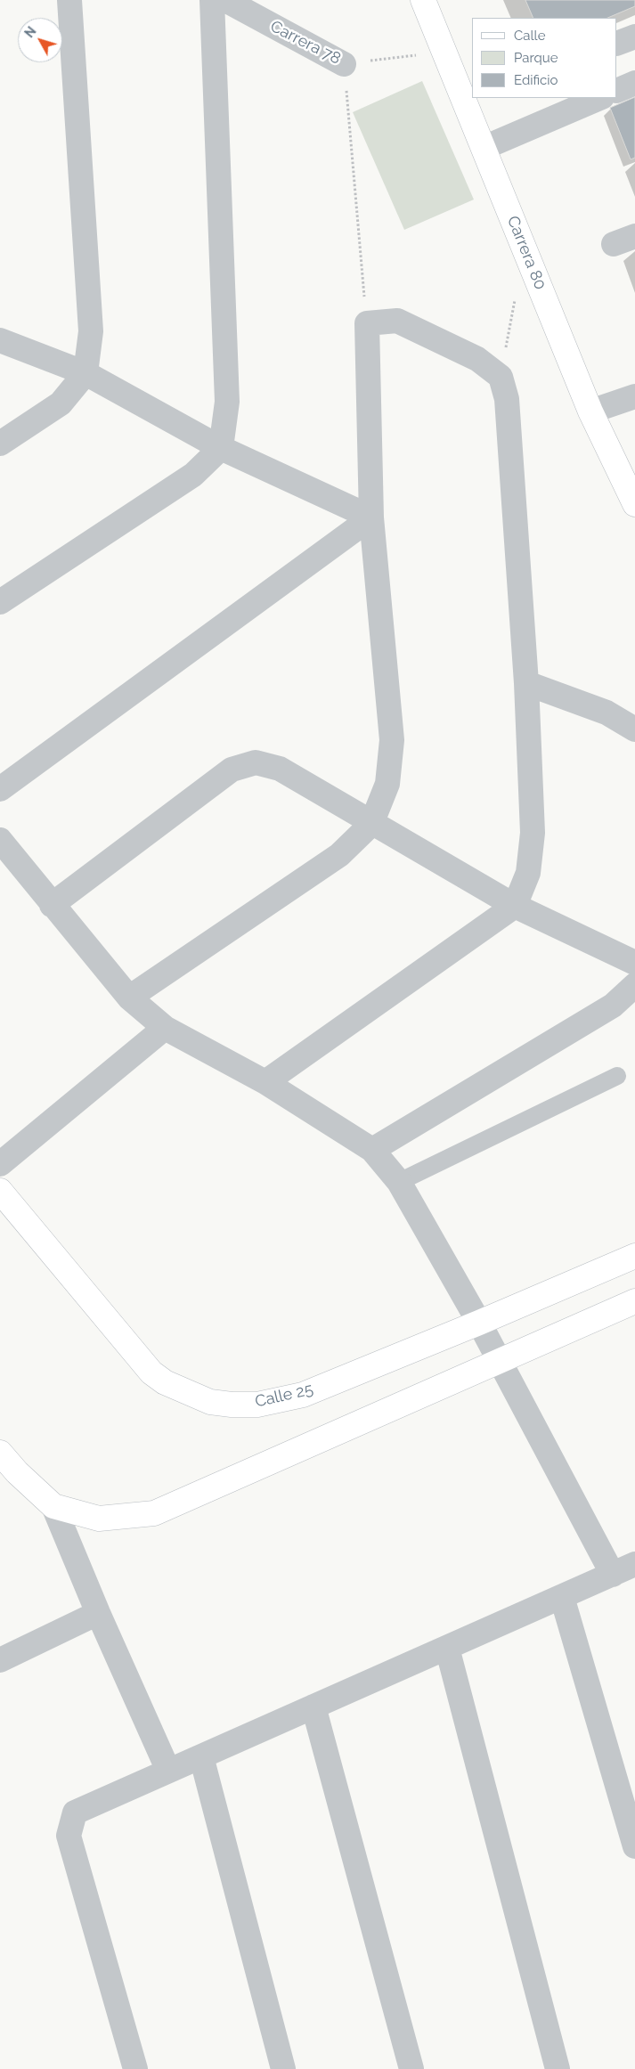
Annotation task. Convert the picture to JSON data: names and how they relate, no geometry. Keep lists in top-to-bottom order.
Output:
{
  "streets": {
    "street": ["Carrera 78", "Carrera 80", "Calle 25"]
  },
  "crossings": [
    ["Carrera 78", "Carrera 80"]
  ],
  "legend": ["Calle", "Parque", "Edificio"],
  "north": "top left"
}
